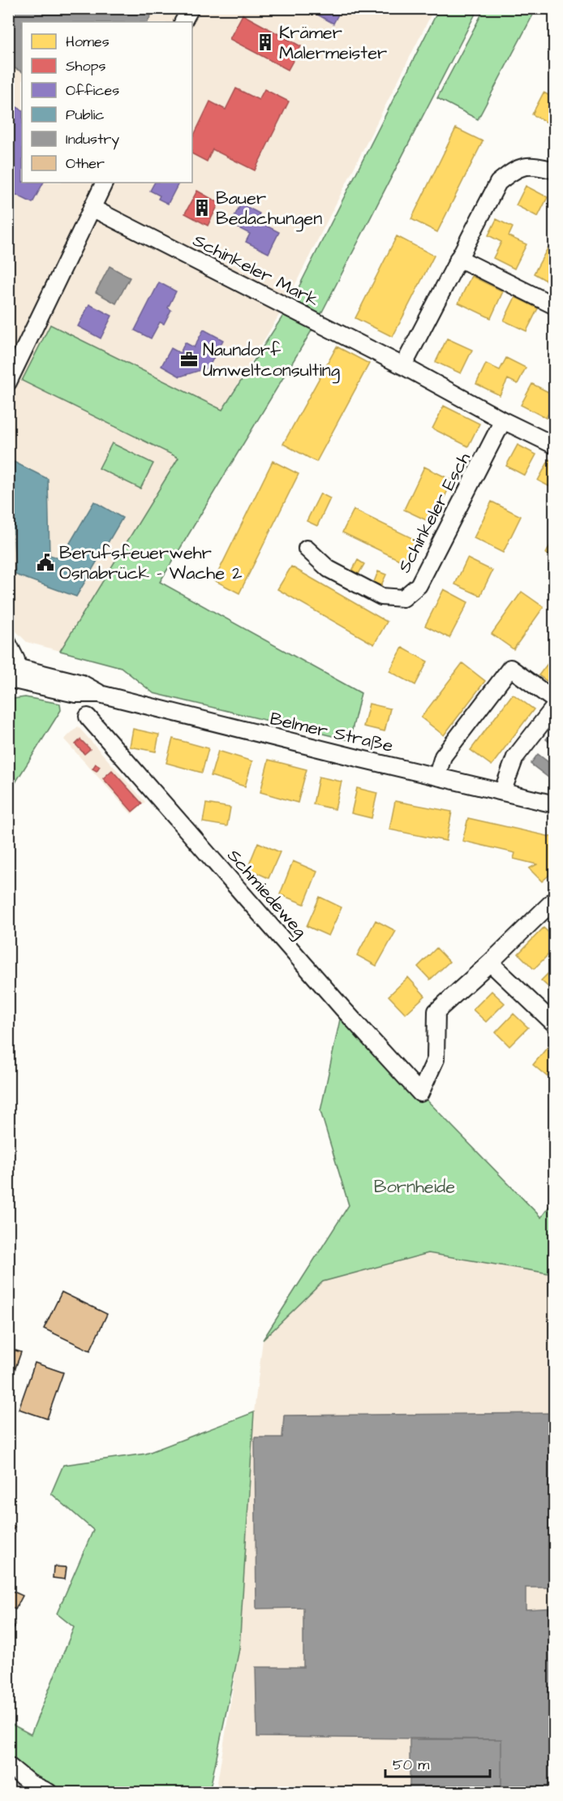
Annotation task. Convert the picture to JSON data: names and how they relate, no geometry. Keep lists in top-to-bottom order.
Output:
{
  "streets": {
    "street": [
      "Schinkeler Mark",
      "Schinkeler Esch",
      "Belmer Straße",
      "Schmiedeweg"
    ]
  },
  "crossings": [
    ["Schinkeler Mark", "Schinkeler Esch"]
  ],
  "parks": ["Bornheide"],
  "places": {
    "building": ["Krämer Malermeister", "Bauer Bedachungen"],
    "office": ["Naundorf Umweltconsulting"],
    "public building": ["Berufsfeuerwehr Osnabrück - Wache 2"]
  },
  "legend": [
    "Homes",
    "Shops",
    "Offices",
    "Public",
    "Industry",
    "Other"
  ],
  "scale_bar": "50 m"
}
